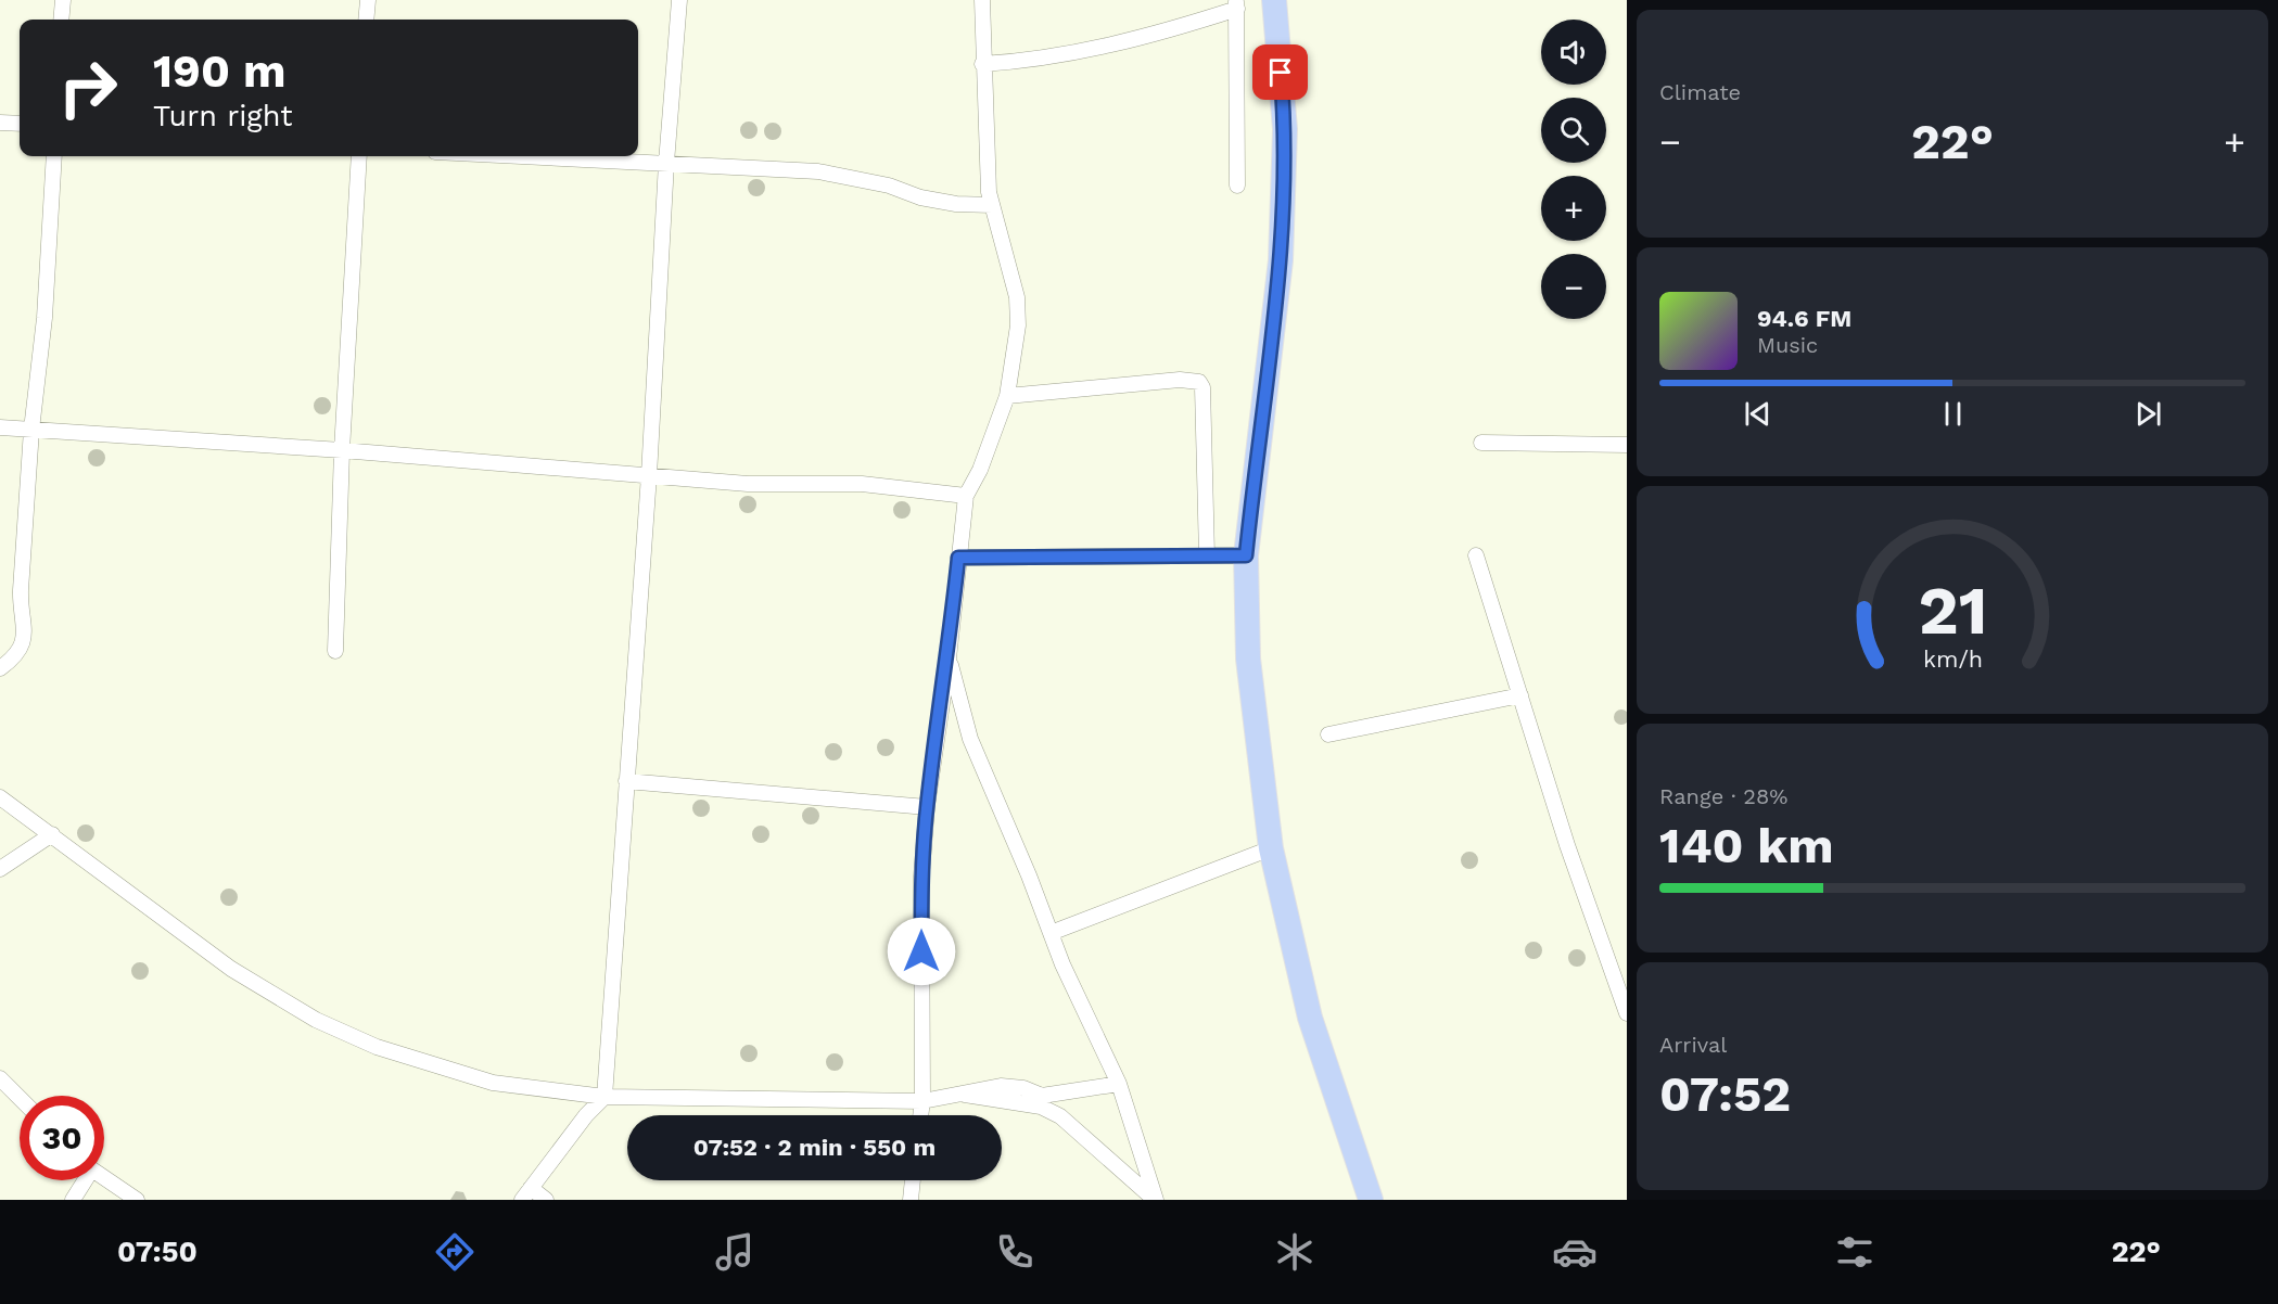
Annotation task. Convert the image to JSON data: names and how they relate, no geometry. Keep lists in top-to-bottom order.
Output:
{
  "page": {
    "tile": [
      "Climate",
      ["Range · 28%", "140 km"],
      ["Arrival", "07:52"]
    ],
    "map_buttons": ["+", "−"],
    "turn": ["190 m", "Turn right"],
    "heat": ["−", "22°", "+"],
    "song": ["94.6 FM", "Music"],
    "limit": "30",
    "trip": "07:52 · 2 min · 550 m",
    "tabs": ["07:50", "22°"],
    "gauge": ["21", "km/h"]
  }
}
